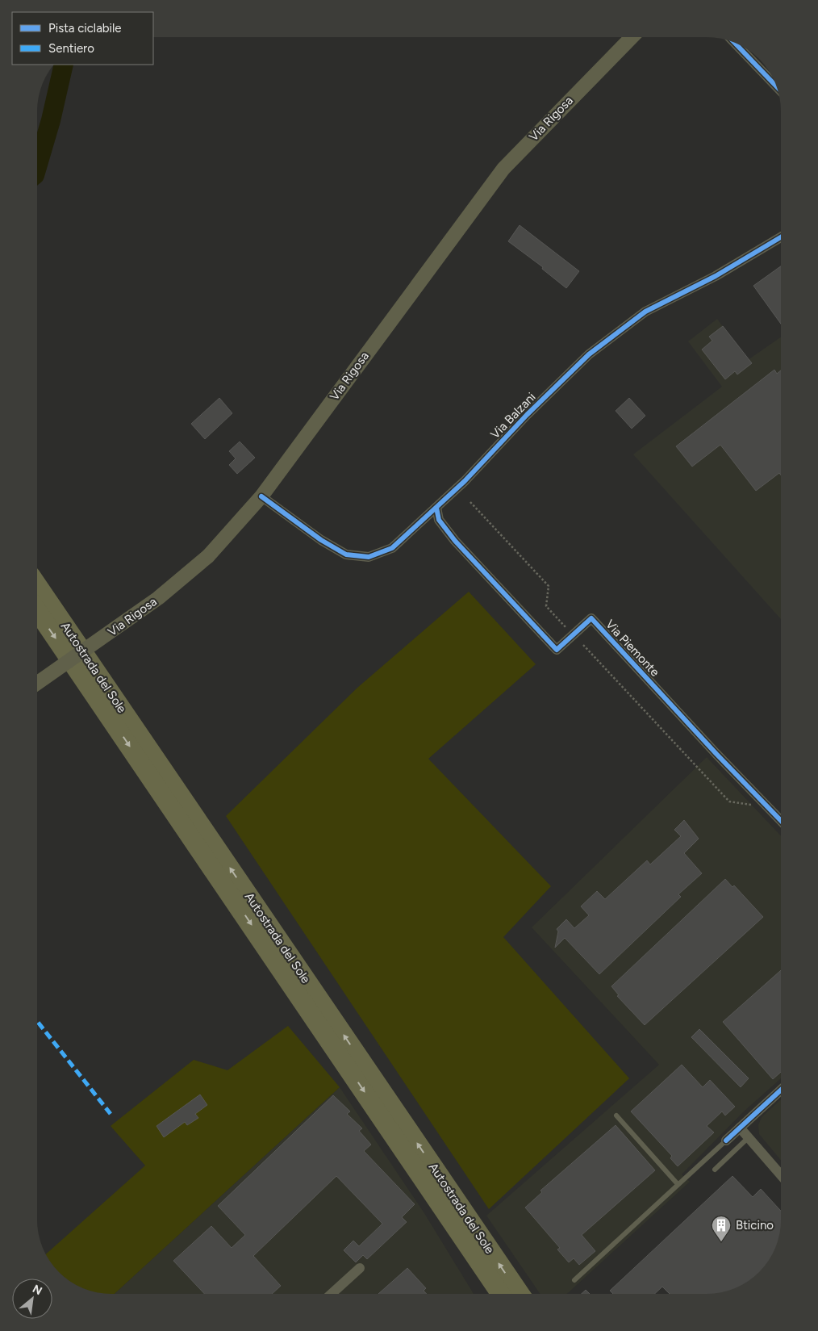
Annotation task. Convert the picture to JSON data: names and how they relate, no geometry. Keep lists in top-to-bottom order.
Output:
{
  "streets": {
    "highway": ["Autostrada del Sole"],
    "main road": ["Via Rigosa"],
    "street": ["Via Balzani", "Via Piemonte"]
  },
  "crossings": [
    ["Via Rigosa", "Via Balzani"],
    ["Via Balzani", "Via Piemonte"]
  ],
  "places": {
    "building": ["Bticino"]
  },
  "legend": ["Pista ciclabile", "Sentiero"],
  "north": "top right"
}
